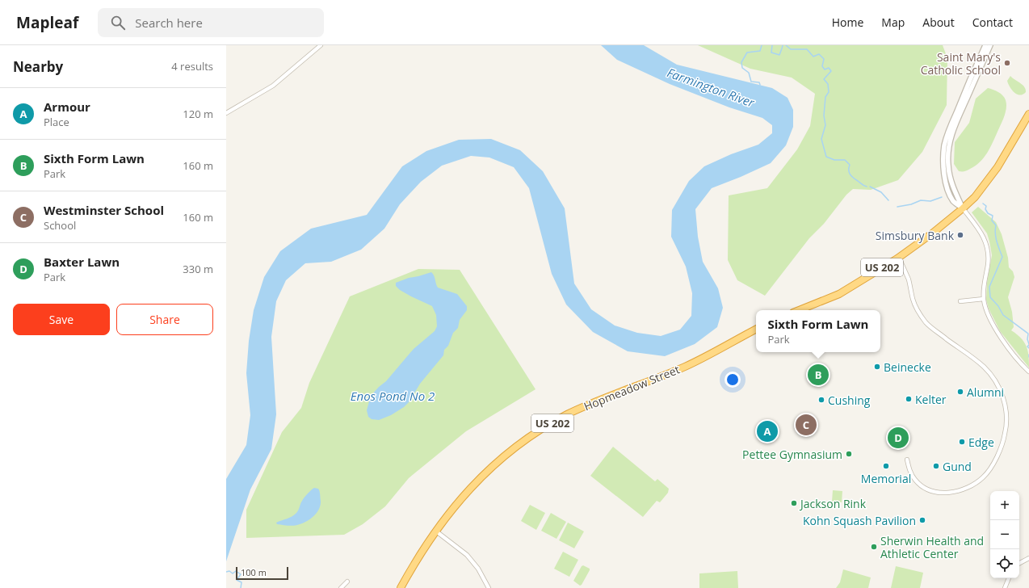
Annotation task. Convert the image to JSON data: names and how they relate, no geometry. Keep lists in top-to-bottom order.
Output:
{
  "streets": {
    "highway": ["US 202", "Hopmeadow Street"]
  },
  "water": ["Farmington River", "Enos Pond No 2"],
  "places": [
    "Saint Mary's Catholic School",
    "Simsbury Bank",
    "Beinecke",
    "Alumni",
    "Kelter",
    "Cushing",
    "Edge",
    "Pettee Gymnasium",
    "Memorial",
    "Gund",
    "Jackson Rink",
    "Kohn Squash Pavilion",
    "Sherwin Health and Athletic Center"
  ],
  "scale_bar": "100 m",
  "page": {
    "header": "Mapleaf",
    "search": "Search here",
    "nav": [
      "Home",
      "Map",
      "About",
      "Contact"
    ],
    "heading": ["Nearby", "4 results"],
    "list": [
      {
        "mark": "A",
        "name": "Armour",
        "note": "Place",
        "value": "120 m"
      },
      {
        "mark": "B",
        "name": "Sixth Form Lawn",
        "note": "Park",
        "value": "160 m"
      },
      {
        "mark": "C",
        "name": "Westminster School",
        "note": "School",
        "value": "160 m"
      },
      {
        "mark": "D",
        "name": "Baxter Lawn",
        "note": "Park",
        "value": "330 m"
      }
    ],
    "buttons": ["Save", "Share"],
    "popup": ["Sixth Form Lawn", "Park"],
    "pins": [
      "B",
      "C",
      "A",
      "D"
    ],
    "map_buttons": ["+", "−"],
    "scale": "100 m"
  }
}
